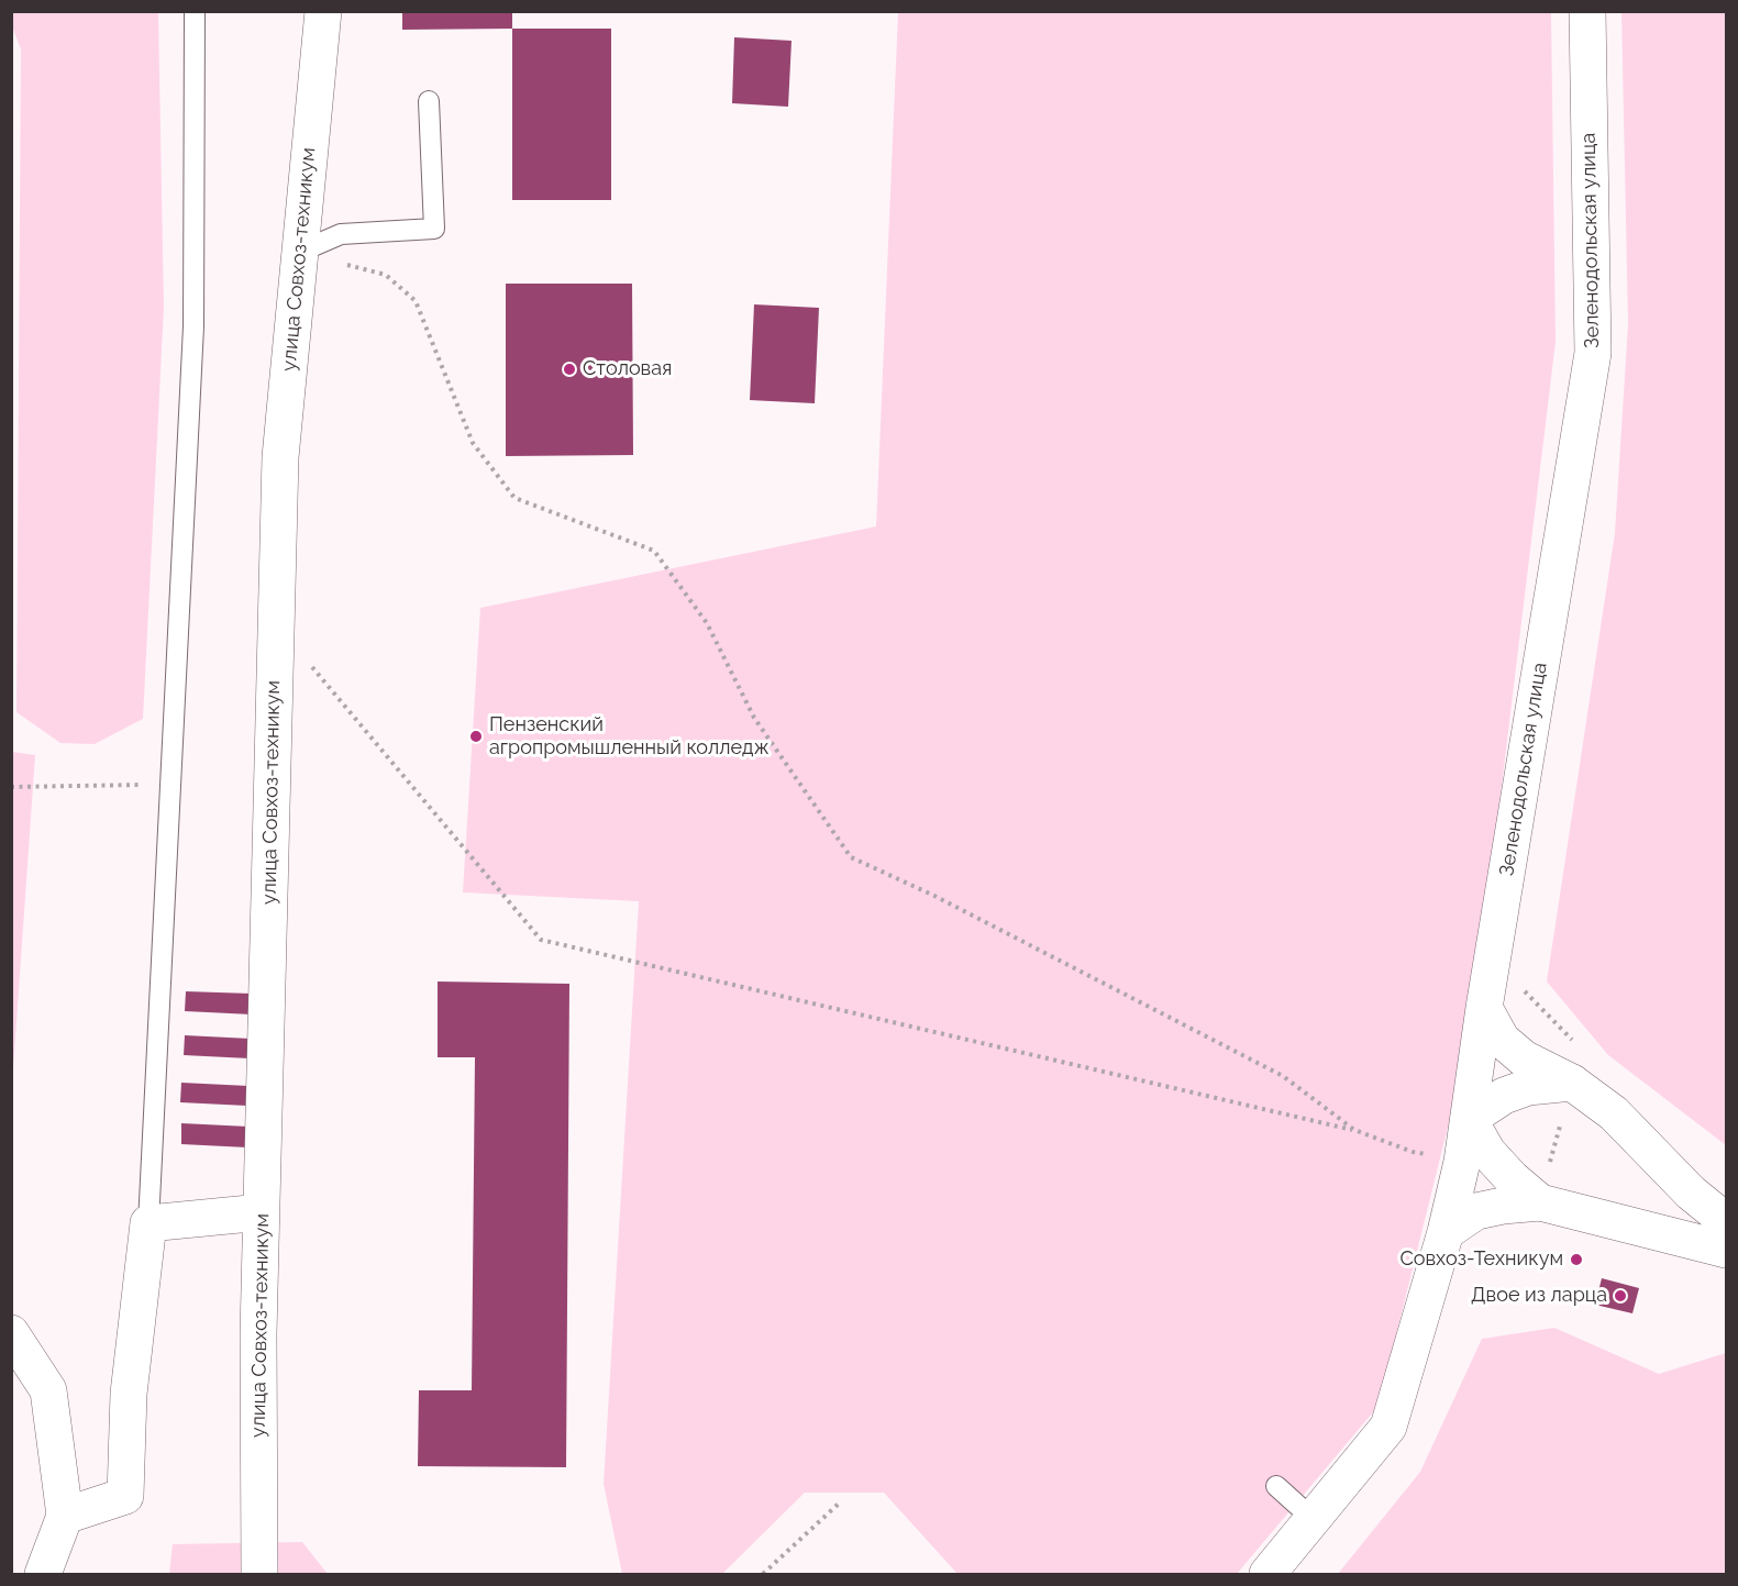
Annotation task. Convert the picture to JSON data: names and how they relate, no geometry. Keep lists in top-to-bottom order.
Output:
{
  "streets": {
    "street": ["Зеленодольская улица", "улица Совхоз-техникум"]
  },
  "places": [
    "Столовая",
    "Пензенский агропромышленный колледж",
    "Совхоз-Техникум",
    "Двое из ларца"
  ]
}
